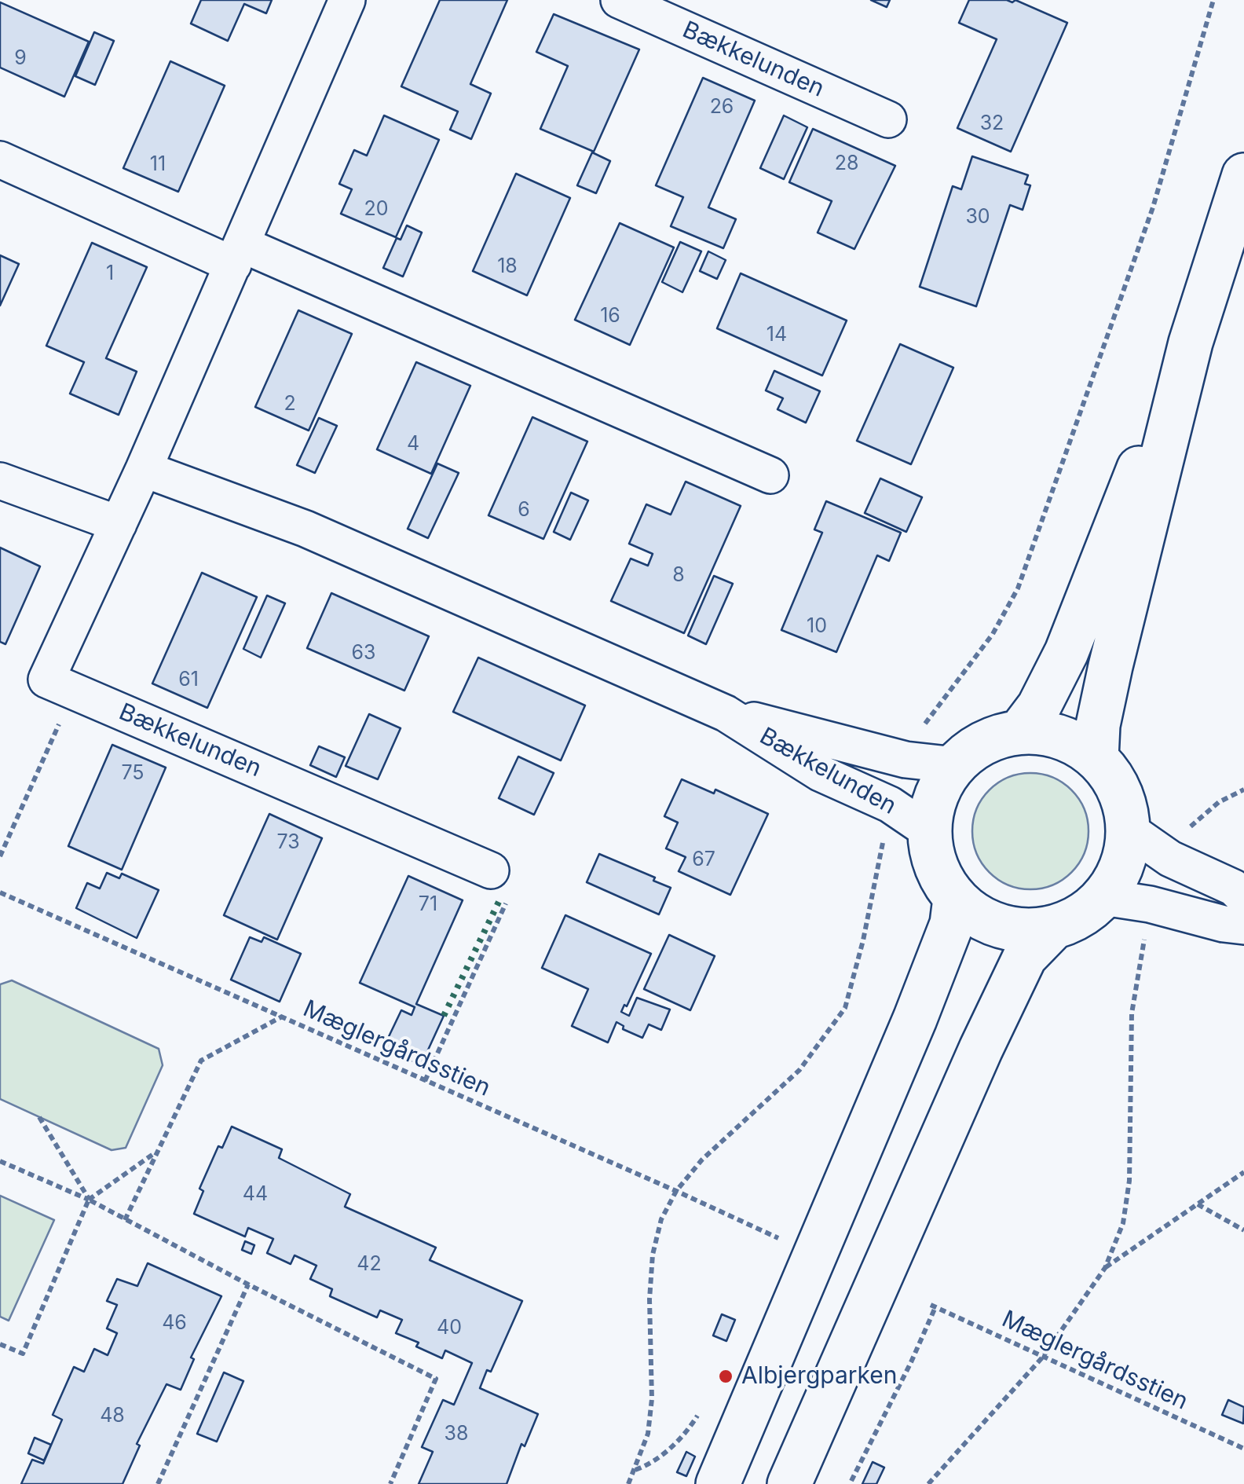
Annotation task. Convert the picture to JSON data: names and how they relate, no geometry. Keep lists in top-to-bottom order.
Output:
{
  "streets": {
    "street": ["Bækkelunden"],
    "path": ["Mæglergårdsstien"]
  },
  "places": ["Albjergparken"],
  "house_numbers": [
    "9",
    "26",
    "32",
    "28",
    "11",
    "20",
    "30",
    "18",
    "1",
    "16",
    "14",
    "2",
    "4",
    "6",
    "8",
    "10",
    "63",
    "61",
    "75",
    "73",
    "67",
    "71",
    "44",
    "42",
    "46",
    "40",
    "48",
    "38"
  ]
}
